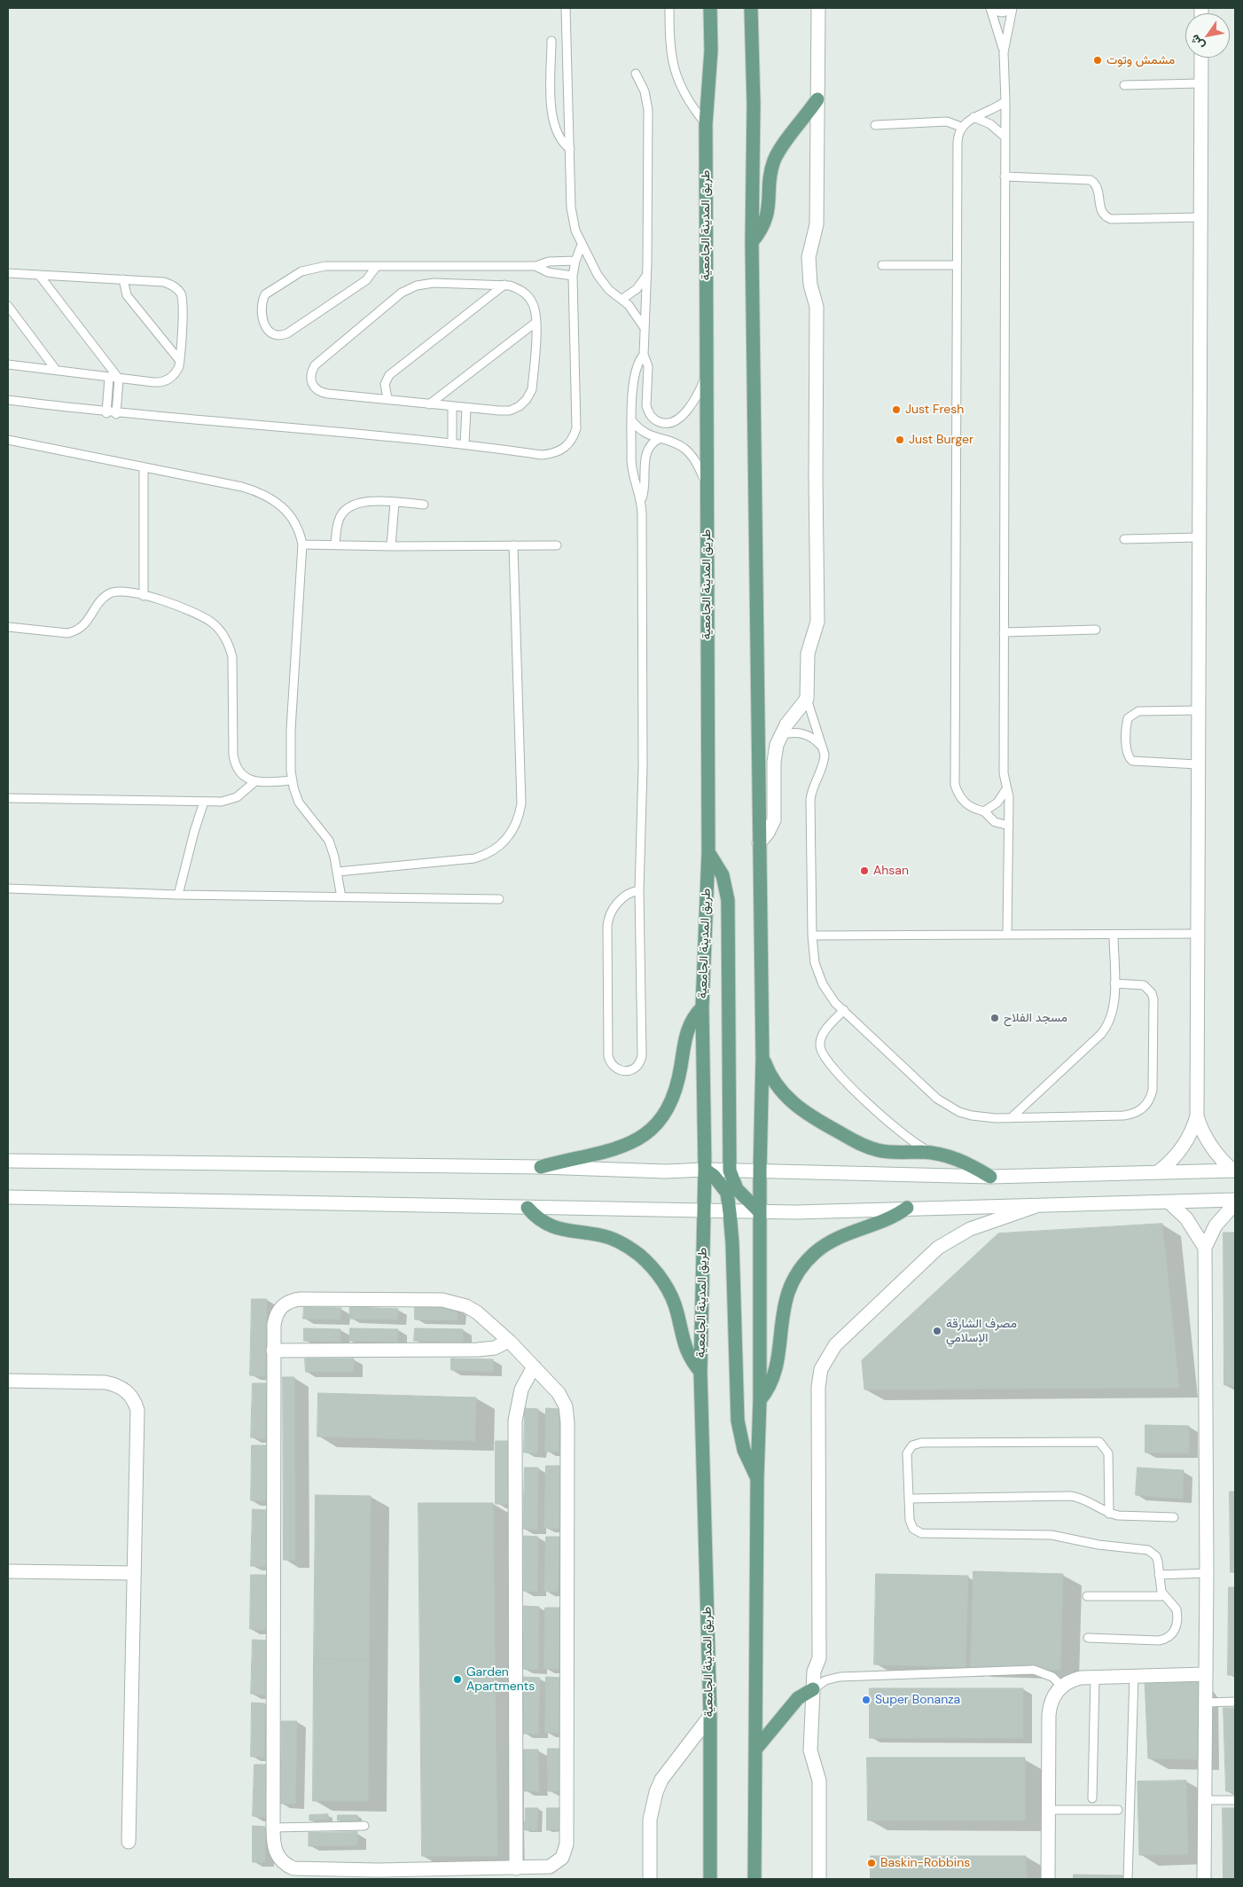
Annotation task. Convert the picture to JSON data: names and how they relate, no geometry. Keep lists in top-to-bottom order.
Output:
{
  "streets": {
    "main road": ["طريق المدينة الجامعية"]
  },
  "places": [
    "مشمش وتوت",
    "Just Fresh",
    "Just Burger",
    "Ahsan",
    "مسجد الفلاح",
    "مصرف الشارقة الإسلامي",
    "Garden Apartments",
    "Super Bonanza",
    "Baskin-Robbins"
  ],
  "north": "bottom left"
}
